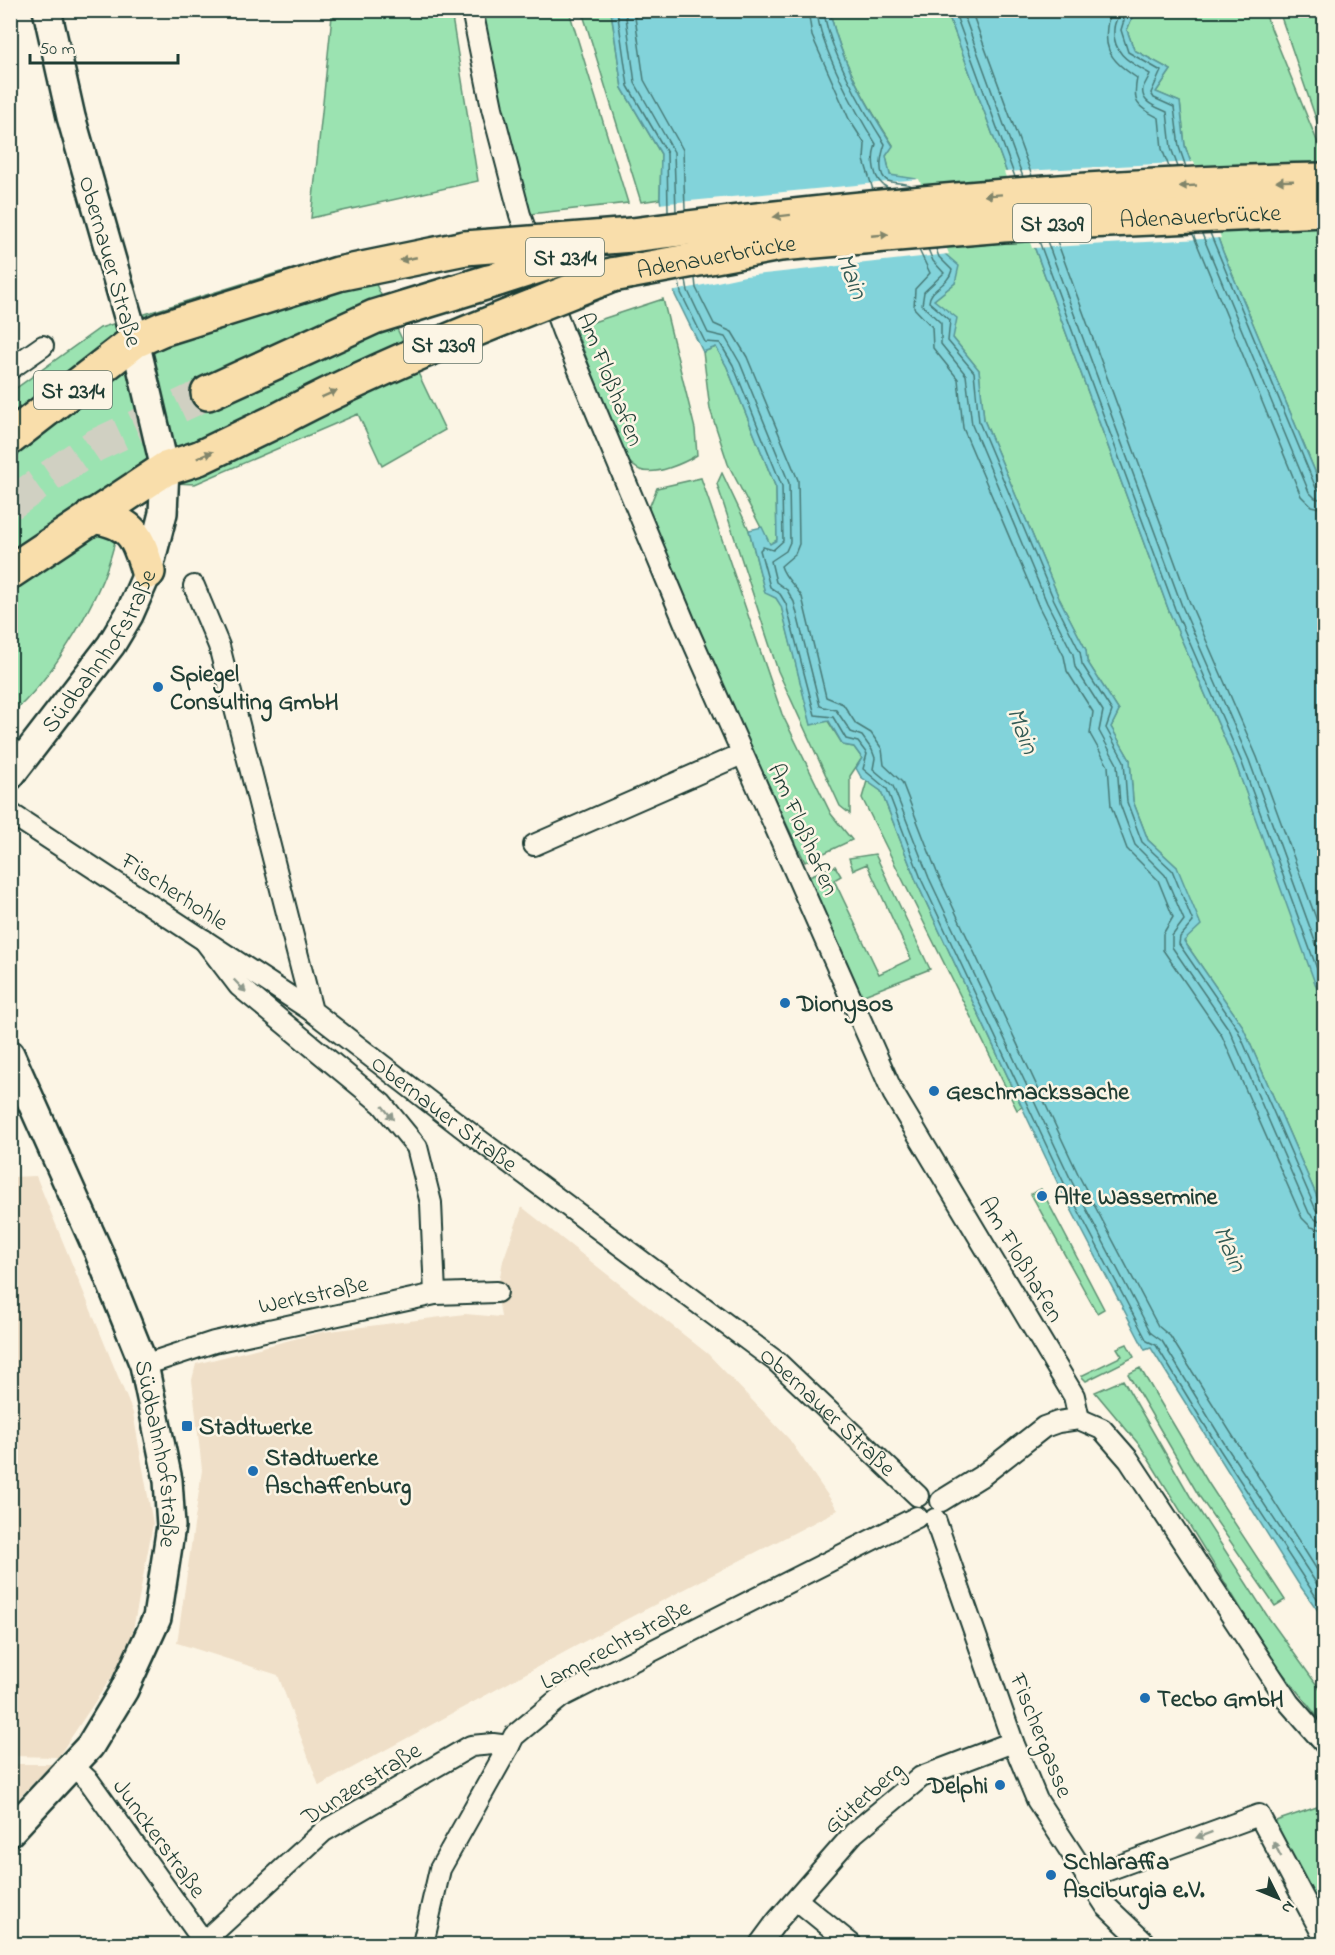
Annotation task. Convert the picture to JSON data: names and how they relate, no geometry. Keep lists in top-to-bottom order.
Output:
{
  "streets": {
    "highway": ["Adenauerbrücke", "St 2309", "St 2314"],
    "street": [
      "Obernauer Straße",
      "Am Floßhafen",
      "Südbahnhofstraße",
      "Fischerhohle",
      "Werkstraße",
      "Lamprechtstraße",
      "Fischergasse",
      "Dunzerstraße",
      "Güterberg",
      "Junckerstraße"
    ]
  },
  "crossings": [
    ["Adenauerbrücke", "St 2309"],
    ["Adenauerbrücke", "St 2314"],
    ["St 2309", "St 2314"],
    ["St 2309", "Obernauer Straße"],
    ["St 2314", "Obernauer Straße"],
    ["Obernauer Straße", "Südbahnhofstraße"],
    ["Obernauer Straße", "Fischerhohle"],
    ["Obernauer Straße", "Werkstraße"],
    ["Obernauer Straße", "Lamprechtstraße"],
    ["Obernauer Straße", "Fischergasse"],
    ["Am Floßhafen", "Lamprechtstraße"],
    ["Südbahnhofstraße", "Werkstraße"],
    ["Südbahnhofstraße", "Junckerstraße"],
    ["Lamprechtstraße", "Fischergasse"],
    ["Lamprechtstraße", "Dunzerstraße"],
    ["Fischergasse", "Güterberg"],
    ["Dunzerstraße", "Junckerstraße"]
  ],
  "water": ["Main"],
  "places": {
    "other": [
      "Spiegel Consulting GmbH",
      "Dionysos",
      "Geschmackssache",
      "Alte Wassermine",
      "Stadtwerke Aschaffenburg",
      "Tecbo GmbH",
      "Delphi",
      "Schlaraffia Asciburgia e.V."
    ],
    "transit": ["Stadtwerke"]
  },
  "scale_bar": "50 m",
  "north": "bottom right"
}
